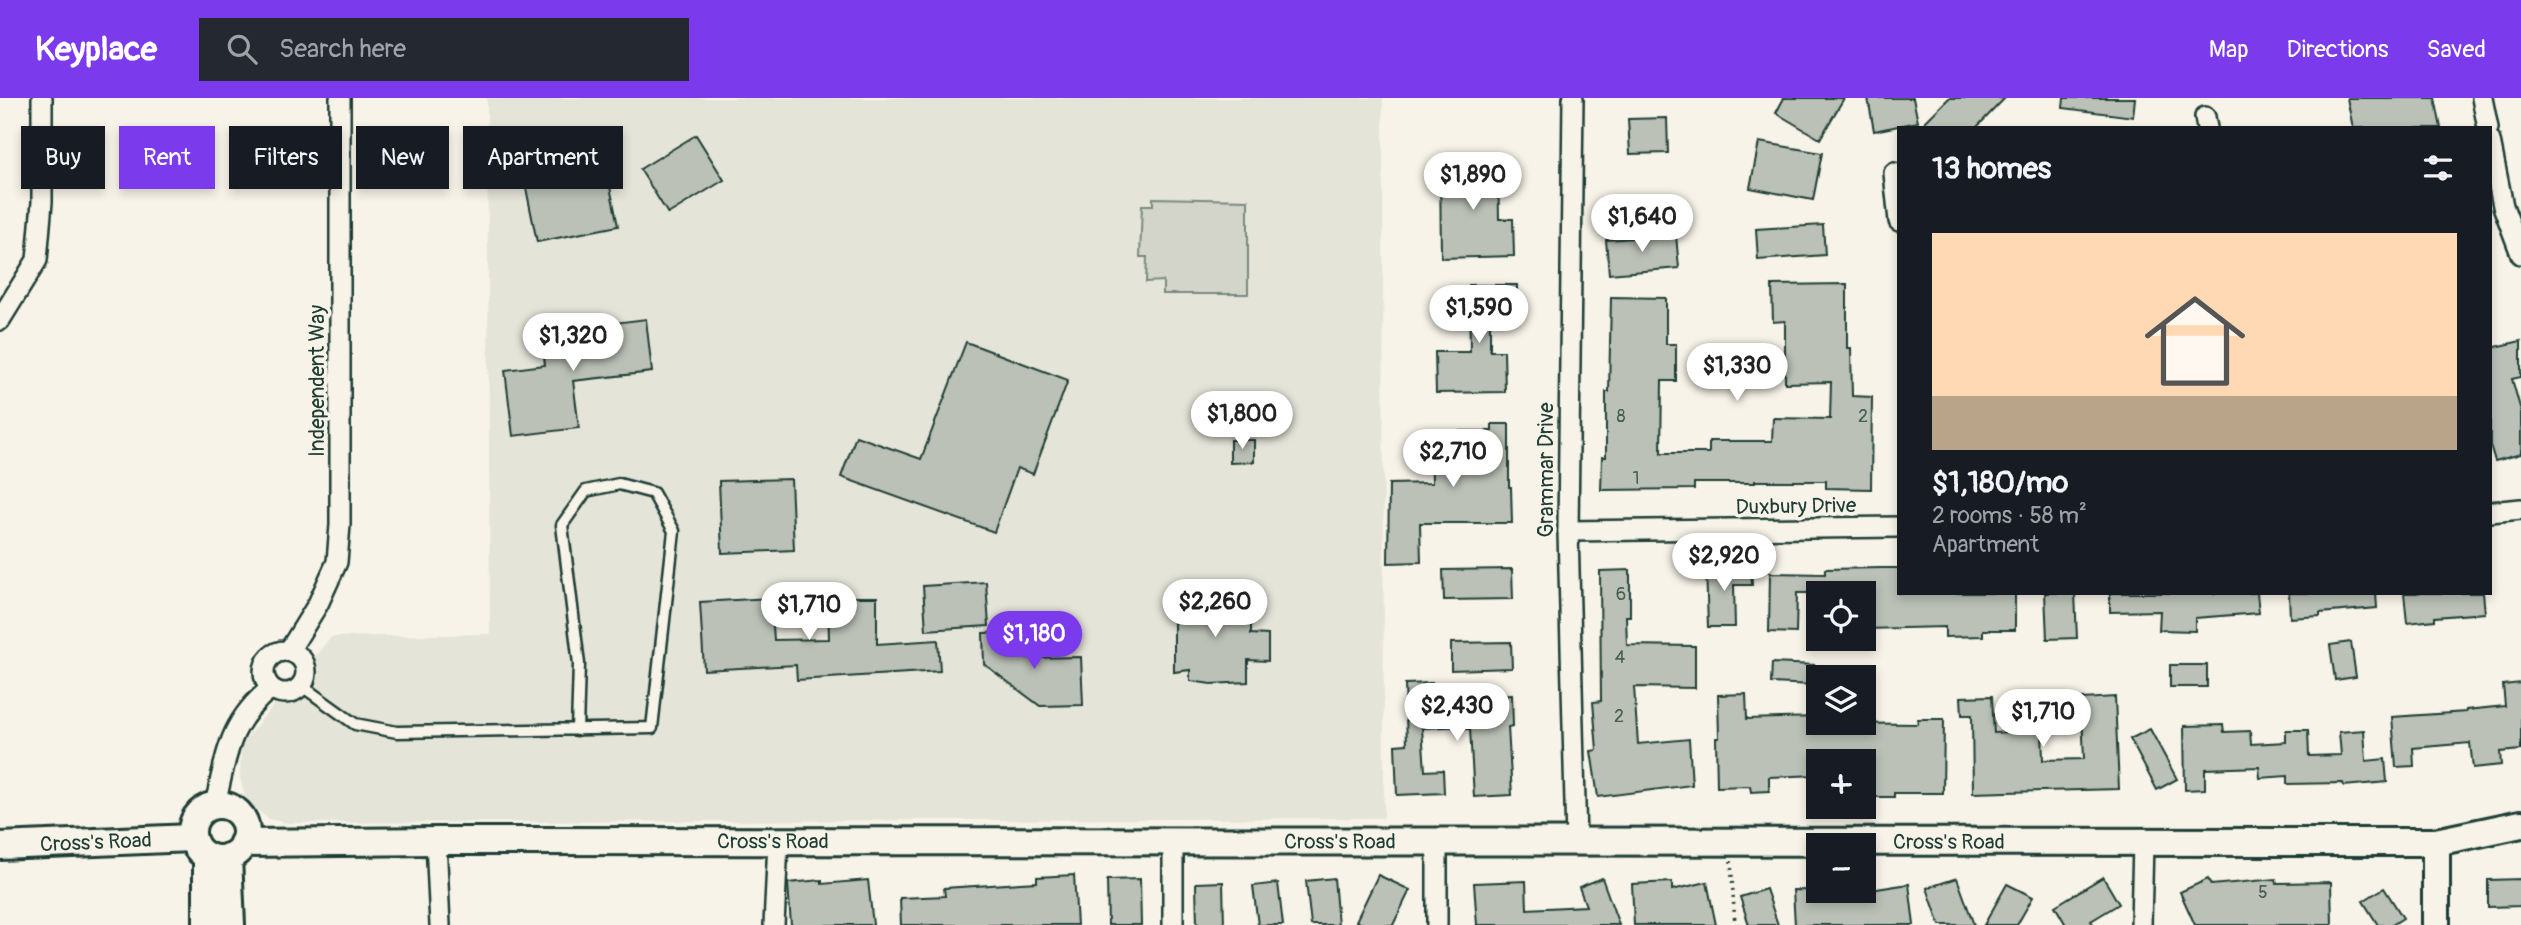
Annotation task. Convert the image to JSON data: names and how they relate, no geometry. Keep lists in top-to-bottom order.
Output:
{
  "streets": {
    "street": [
      "Independent Way",
      "Grammar Drive",
      "Duxbury Drive",
      "Cross's Road"
    ]
  },
  "crossings": [
    ["Grammar Drive", "Duxbury Drive"],
    ["Grammar Drive", "Cross's Road"]
  ],
  "house_numbers": [
    "8",
    "2",
    "1",
    "6",
    "4",
    "2",
    "5"
  ],
  "page": {
    "header": "Keyplace",
    "search": "Search here",
    "nav": ["Map", "Directions", "Saved"],
    "chip": [
      "Buy",
      "Rent",
      "Filters",
      "New",
      "Apartment"
    ],
    "heading": "13 homes",
    "price": [
      "$1,890",
      "$1,640",
      "$1,590",
      "$1,320",
      "$1,330",
      "$1,800",
      "$2,710",
      "$2,920",
      "$2,260",
      "$1,710",
      "$1,180",
      "$2,430",
      "$1,710"
    ],
    "list": [
      {
        "name": "$1,180/mo",
        "note": "2 rooms · 58 m² · Apartment"
      }
    ],
    "map_buttons": ["+", "−"]
  }
}
